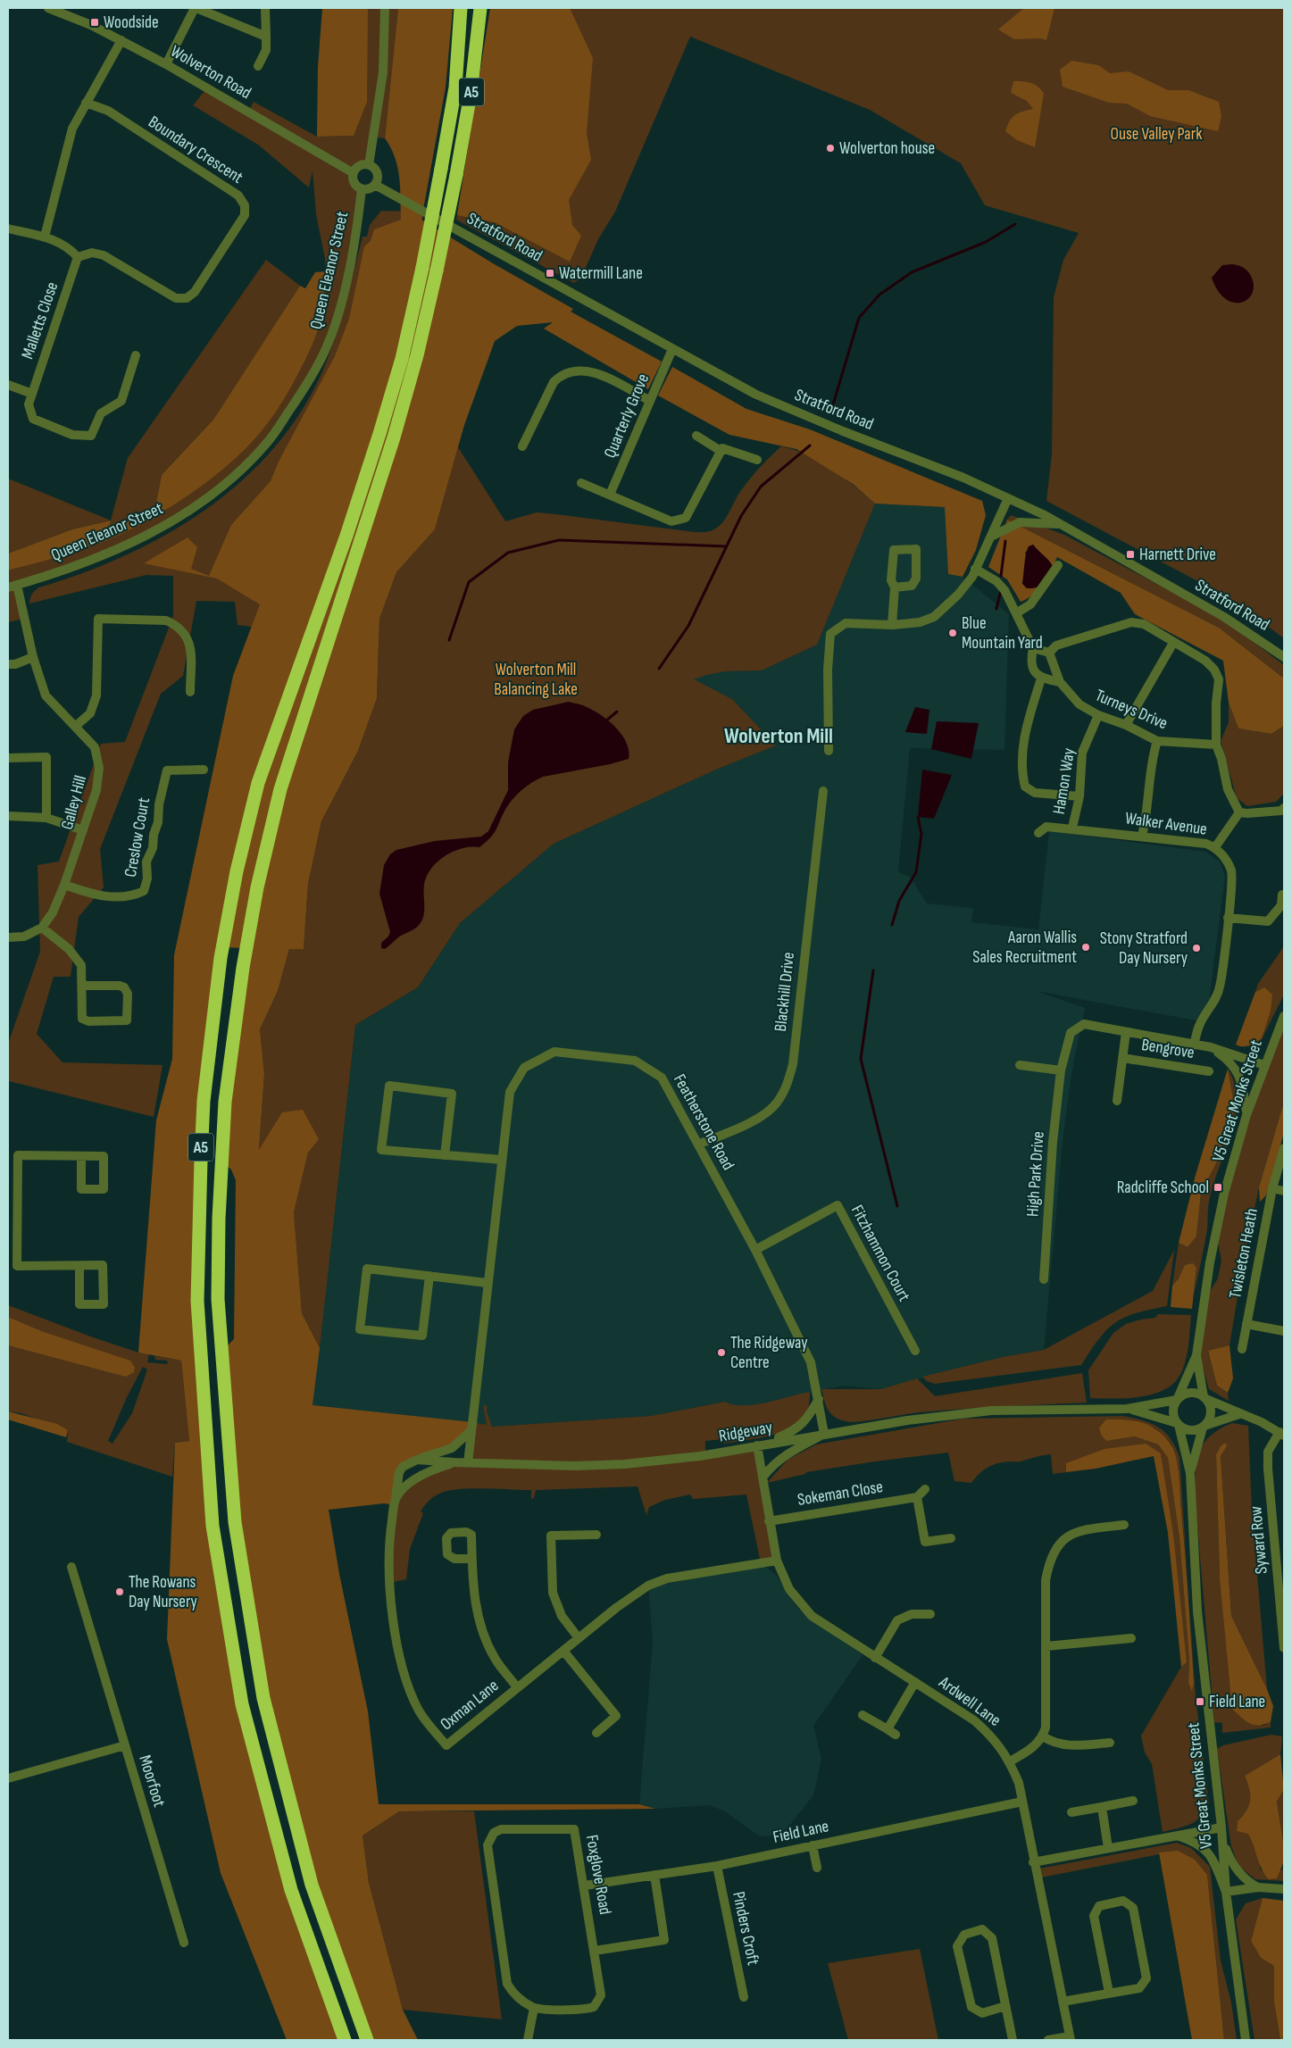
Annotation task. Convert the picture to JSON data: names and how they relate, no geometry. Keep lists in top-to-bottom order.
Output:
{
  "streets": {
    "highway": ["A5"],
    "street": [
      "Wolverton Road",
      "Boundary Crescent",
      "Stratford Road",
      "Queen Eleanor Street",
      "Malletts Close",
      "Quarterly Grove",
      "Turneys Drive",
      "Hamon Way",
      "Galley Hill",
      "Walker Avenue",
      "Creslow Court",
      "Blackhill Drive",
      "Bengrove",
      "V5 Great Monks Street",
      "Featherstone Road",
      "High Park Drive",
      "Fitzhammon Court",
      "Twisleton Heath",
      "Ridgeway",
      "Sokeman Close",
      "Syward Row",
      "Ardwell Lane",
      "Oxman Lane",
      "Moorfoot",
      "Field Lane",
      "Foxglove Road",
      "Pinders Croft"
    ]
  },
  "crossings": [
    ["Wolverton Road", "Stratford Road"],
    ["Wolverton Road", "Queen Eleanor Street"],
    ["Boundary Crescent", "Malletts Close"],
    ["Stratford Road", "Queen Eleanor Street"],
    ["Stratford Road", "Quarterly Grove"],
    ["Queen Eleanor Street", "Galley Hill"],
    ["Turneys Drive", "Hamon Way"],
    ["Hamon Way", "Walker Avenue"],
    ["Galley Hill", "Creslow Court"],
    ["Walker Avenue", "High Park Drive"],
    ["Blackhill Drive", "Featherstone Road"],
    ["Bengrove", "High Park Drive"],
    ["V5 Great Monks Street", "High Park Drive"],
    ["V5 Great Monks Street", "Ridgeway"],
    ["Featherstone Road", "Fitzhammon Court"],
    ["Featherstone Road", "Ridgeway"],
    ["Ridgeway", "Ardwell Lane"],
    ["Sokeman Close", "Ardwell Lane"],
    ["Ardwell Lane", "Oxman Lane"],
    ["Ardwell Lane", "Field Lane"],
    ["Field Lane", "Foxglove Road"],
    ["Field Lane", "Pinders Croft"]
  ],
  "districts": ["Wolverton Mill"],
  "parks": ["Ouse Valley Park", "Wolverton Mill Balancing Lake"],
  "places": {
    "transit": [
      "Woodside",
      "Watermill Lane",
      "Harnett Drive",
      "Radcliffe School",
      "Field Lane"
    ],
    "other": [
      "Wolverton house",
      "Blue Mountain Yard",
      "Aaron Wallis Sales Recruitment",
      "Stony Stratford Day Nursery",
      "The Ridgeway Centre",
      "The Rowans Day Nursery"
    ]
  }
}
